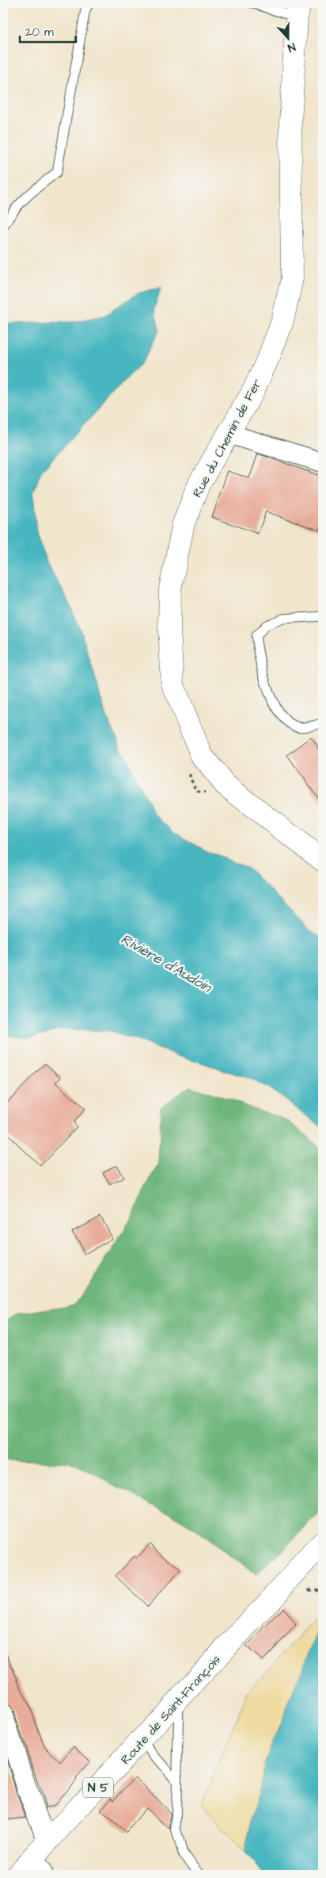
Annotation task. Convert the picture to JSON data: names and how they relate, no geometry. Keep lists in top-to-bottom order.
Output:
{
  "streets": {
    "main road": ["Rue du Chemin de Fer", "Route de Saint-François", "N 5"]
  },
  "water": ["Rivière d'Audoin"],
  "scale_bar": "20 m",
  "north": "bottom"
}
